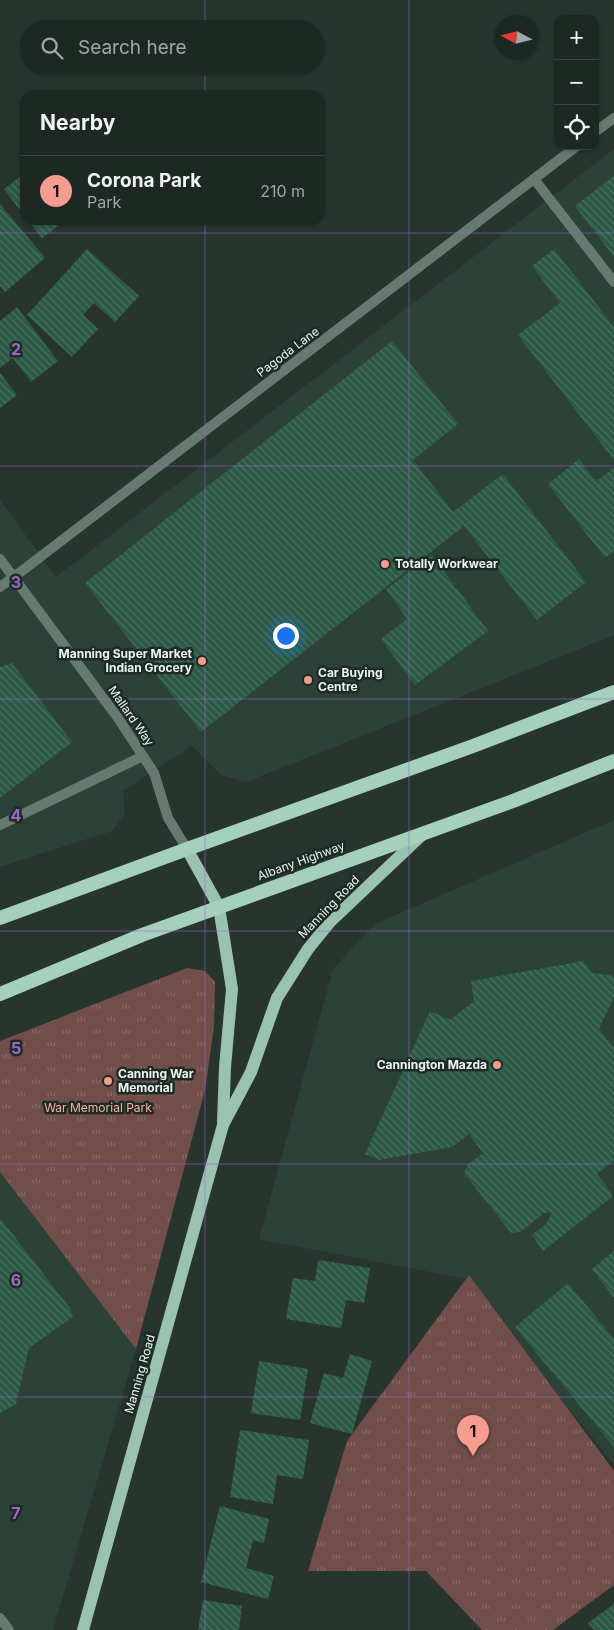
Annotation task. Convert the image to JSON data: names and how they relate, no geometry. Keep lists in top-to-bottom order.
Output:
{
  "streets": {
    "highway": ["Albany Highway"],
    "main road": ["Manning Road"],
    "street": ["Pagoda Lane", "Mallard Way"]
  },
  "crossings": [
    ["Pagoda Lane", "Mallard Way"],
    ["Mallard Way", "Manning Road"],
    ["Albany Highway", "Manning Road"]
  ],
  "parks": ["War Memorial Park"],
  "places": [
    "Totally Workwear",
    "Manning Super Market Indian Grocery",
    "Car Buying Centre",
    "Cannington Mazda",
    "Canning War Memorial"
  ],
  "north": "left",
  "page": {
    "map_buttons": ["+", "−"],
    "search": "Search here",
    "heading": "Nearby",
    "list": [
      {
        "mark": "1",
        "name": "Corona Park",
        "note": "Park",
        "value": "210 m"
      }
    ],
    "pins": "1"
  },
  "grid": {
    "rows": [
      "2",
      "3",
      "4",
      "5",
      "6",
      "7"
    ]
  }
}
